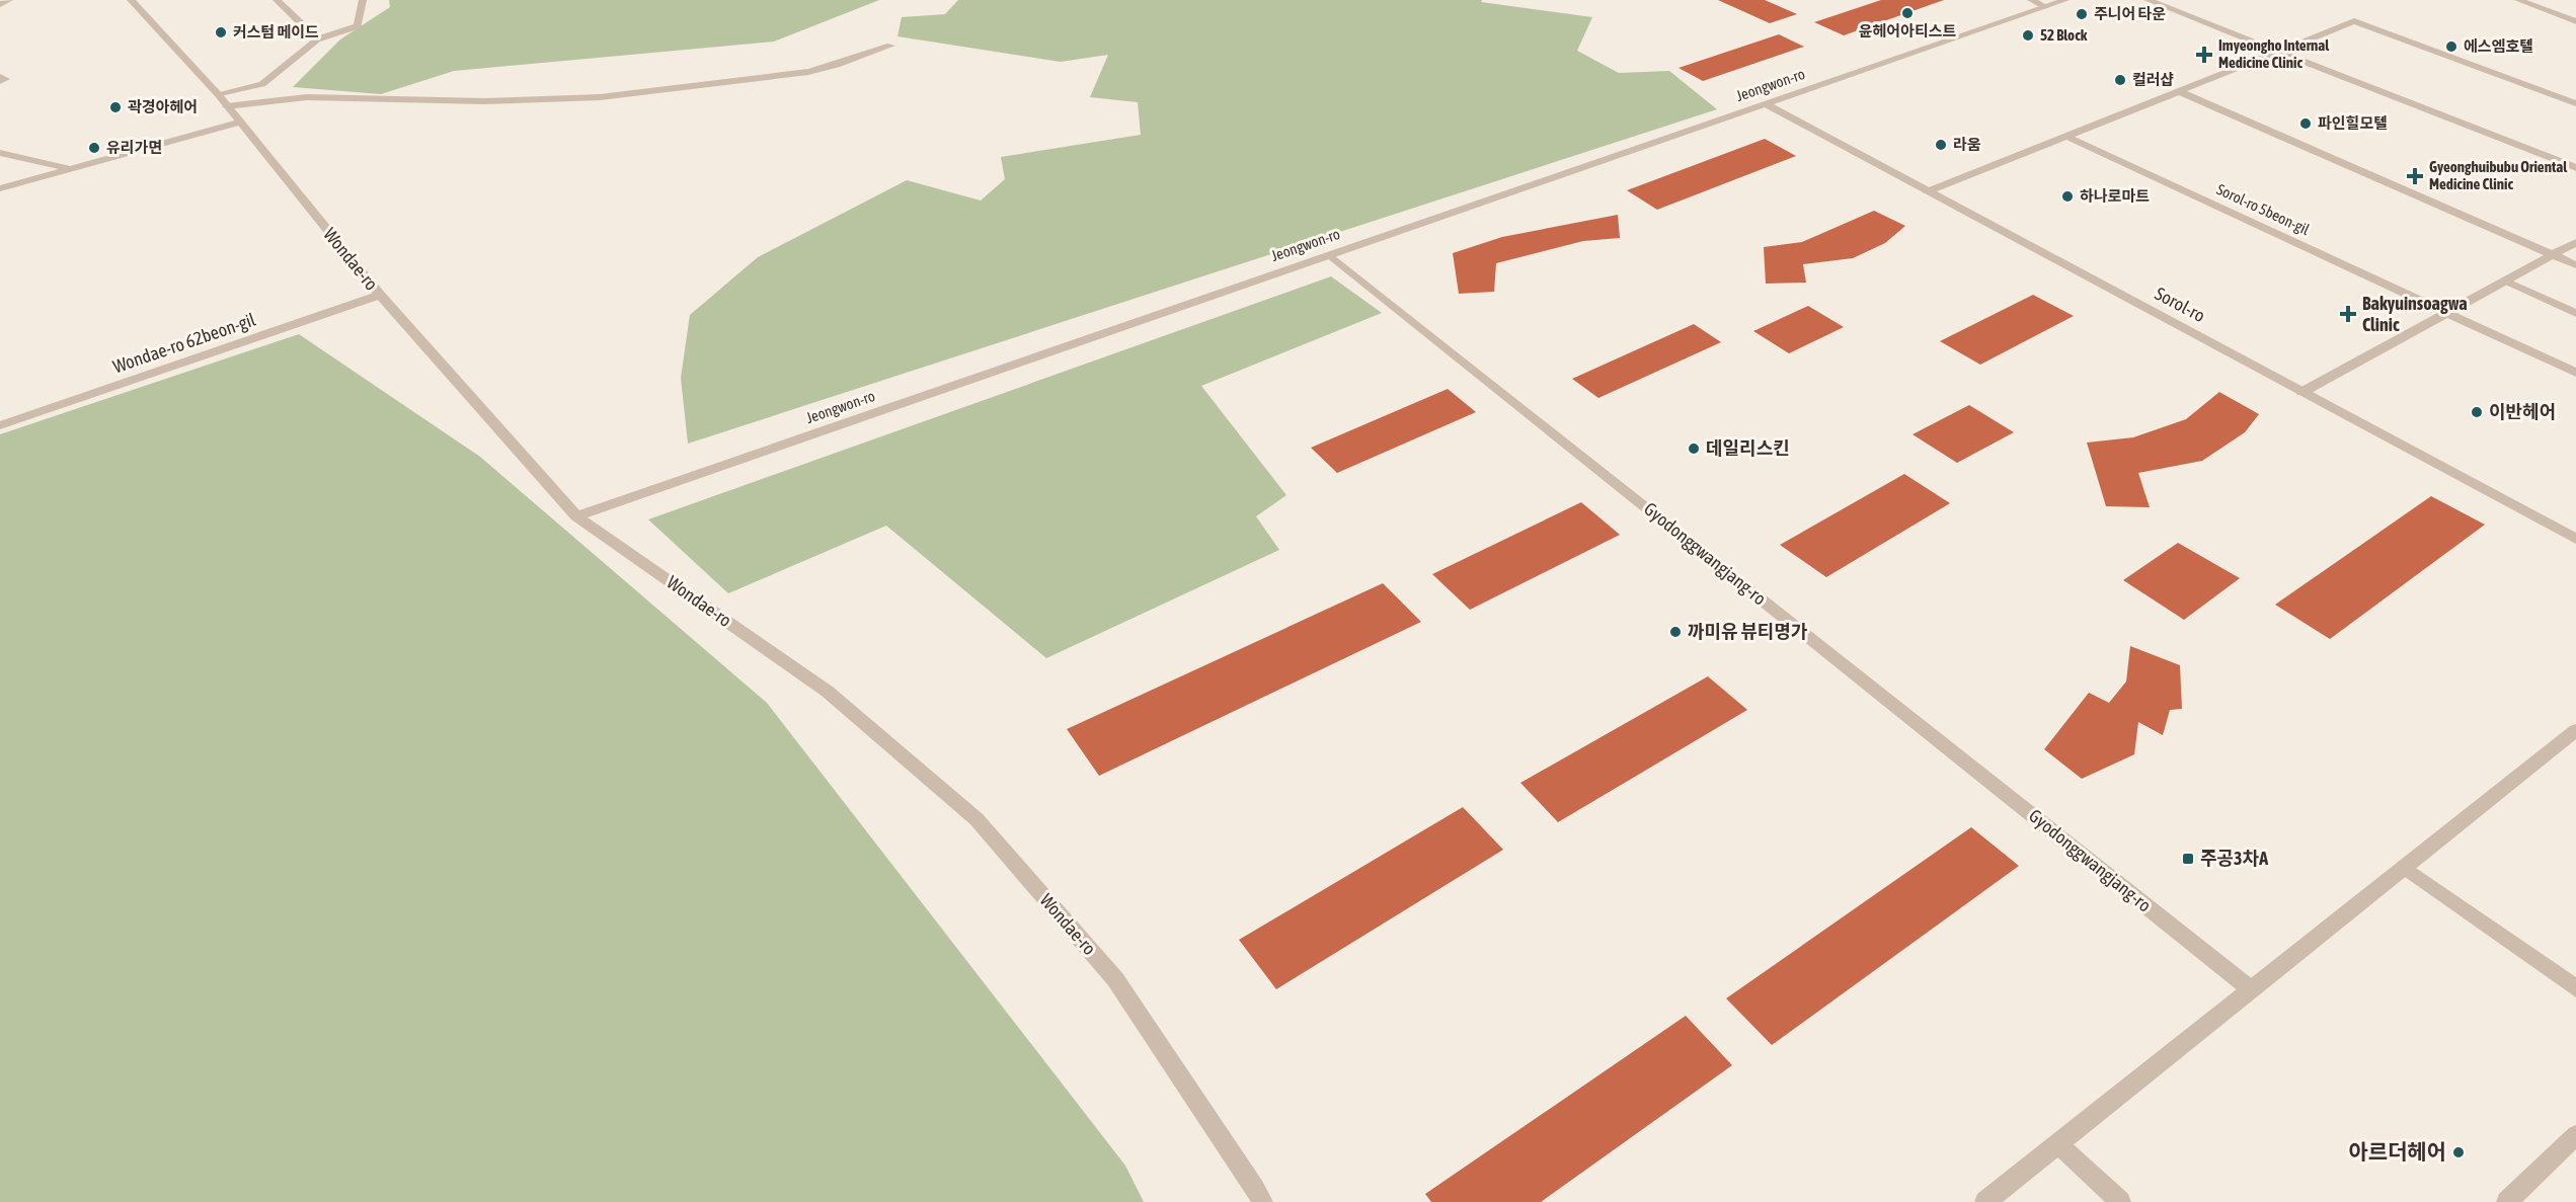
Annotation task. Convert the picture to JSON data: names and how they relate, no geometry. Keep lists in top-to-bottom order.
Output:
{
  "streets": {
    "street": [
      "Jeongwon-ro",
      "Sorol-ro 5beon-gil",
      "Wondae-ro",
      "Sorol-ro",
      "Wondae-ro 62beon-gil",
      "Gyodonggwangjang-ro"
    ]
  },
  "crossings": [
    ["Jeongwon-ro", "Wondae-ro"],
    ["Jeongwon-ro", "Sorol-ro"],
    ["Jeongwon-ro", "Gyodonggwangjang-ro"],
    ["Wondae-ro", "Wondae-ro 62beon-gil"]
  ],
  "places": {
    "other": [
      "윤헤어아티스트",
      "주니어 타운",
      "커스텀 메이드",
      "52 Block",
      "에스엠호텔",
      "컬러샵",
      "곽경아헤어",
      "파인힐모텔",
      "라움",
      "유리가면",
      "하나로마트",
      "이반헤어",
      "데일리스킨",
      "까미유 뷰티명가",
      "아르더헤어"
    ],
    "health": ["Imyeongho Internal Medicine Clinic", "Gyeonghuibubu Oriental Medicine Clinic", "Bakyuinsoagwa Clinic"],
    "transit": ["주공3차A"]
  }
}
